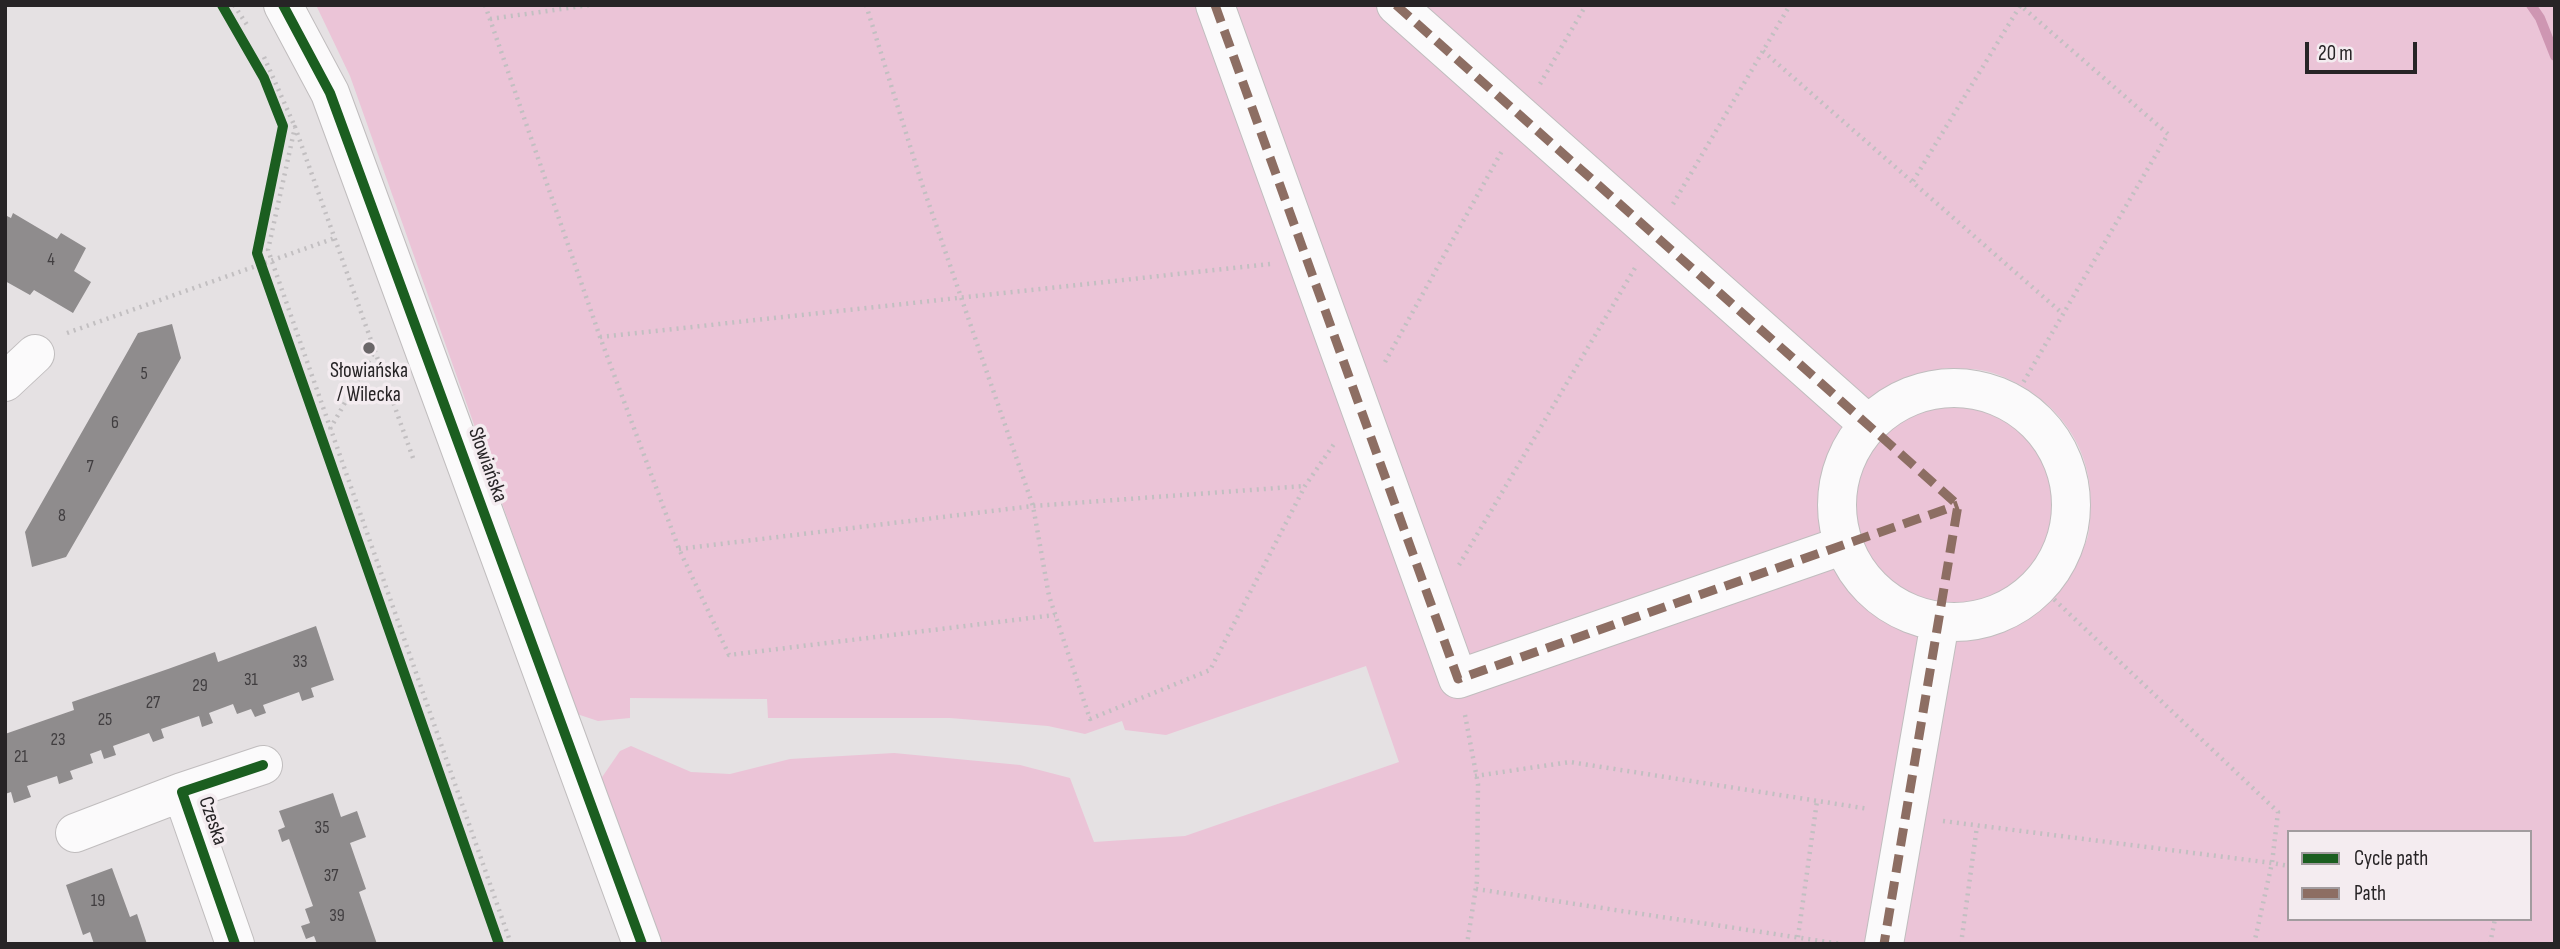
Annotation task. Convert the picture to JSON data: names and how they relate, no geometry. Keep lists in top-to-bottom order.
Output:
{
  "streets": {
    "street": ["Słowiańska", "Czeska"]
  },
  "places": ["Słowiańska / Wilecka"],
  "house_numbers": [
    "4",
    "5",
    "6",
    "7",
    "8",
    "33",
    "31",
    "29",
    "27",
    "25",
    "23",
    "21",
    "35",
    "37",
    "19",
    "39"
  ],
  "legend": ["Cycle path", "Path"],
  "scale_bar": "20 m"
}
